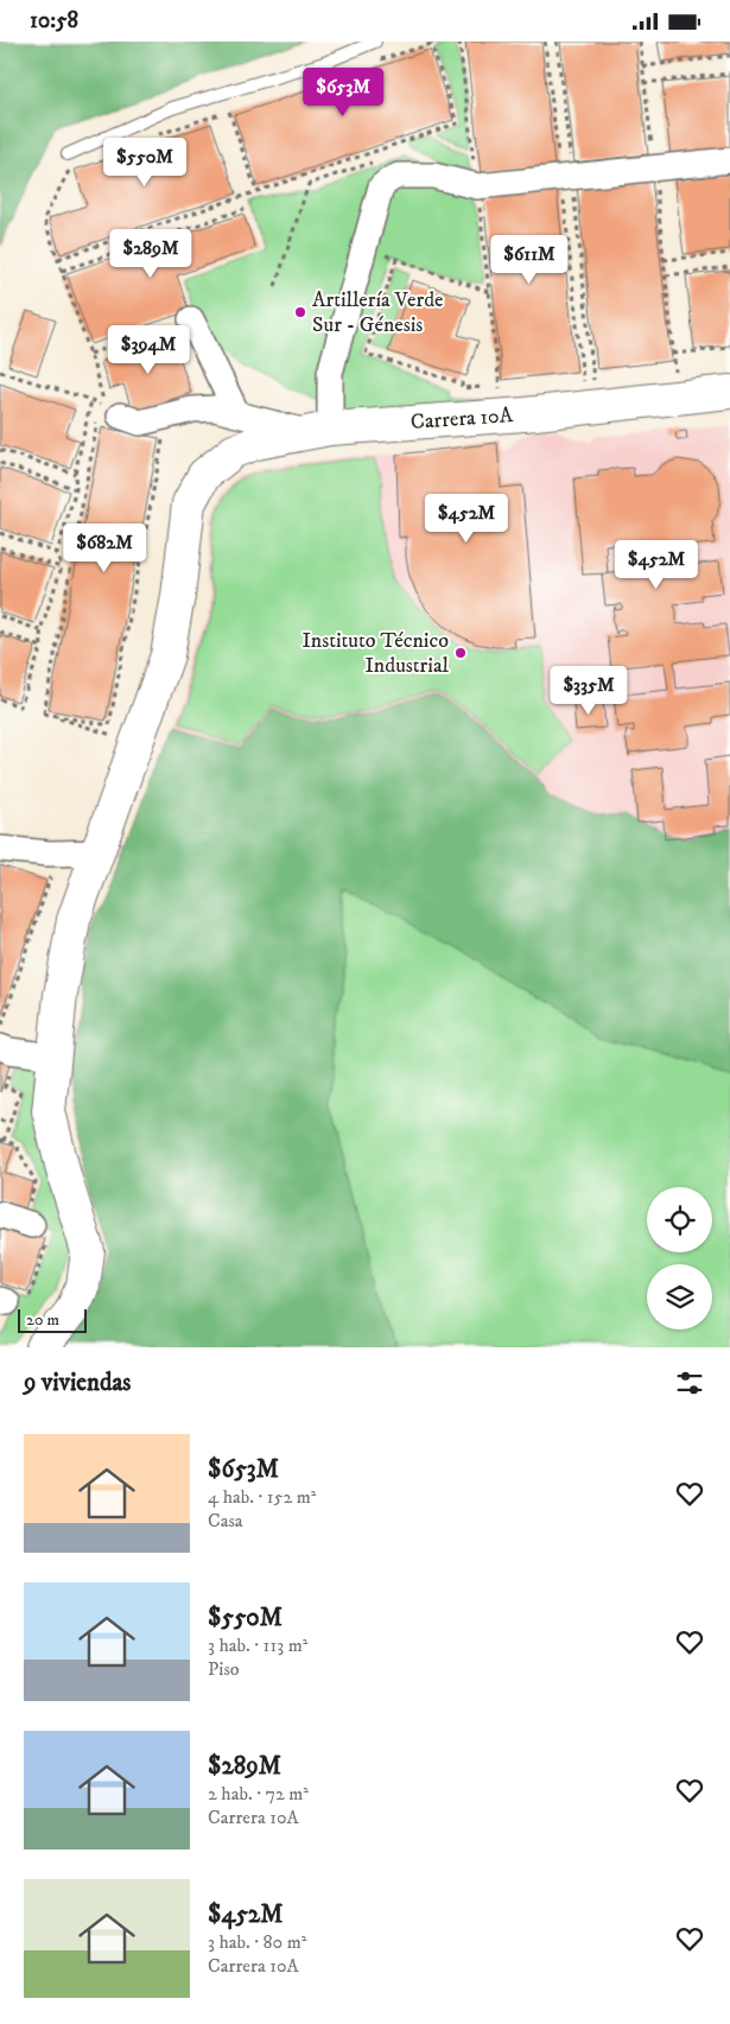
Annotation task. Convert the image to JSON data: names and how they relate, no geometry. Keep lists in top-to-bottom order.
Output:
{
  "streets": {
    "street": ["Carrera 10A"]
  },
  "places": ["Artillería Verde Sur - Génesis", "Instituto Técnico Industrial"],
  "scale_bar": "20 m",
  "page": {
    "status": "10:58",
    "price": [
      "$653M",
      "$550M",
      "$289M",
      "$611M",
      "$394M",
      "$452M",
      "$682M",
      "$452M",
      "$335M"
    ],
    "scale": "20 m",
    "heading": "9 viviendas",
    "list": [
      {
        "name": "$653M",
        "note": "4 hab. · 152 m² · Casa"
      },
      {
        "name": "$550M",
        "note": "3 hab. · 113 m² · Piso"
      },
      {
        "name": "$289M",
        "note": "2 hab. · 72 m² · Carrera 10A"
      },
      {
        "name": "$452M",
        "note": "3 hab. · 80 m² · Carrera 10A"
      }
    ]
  }
}
